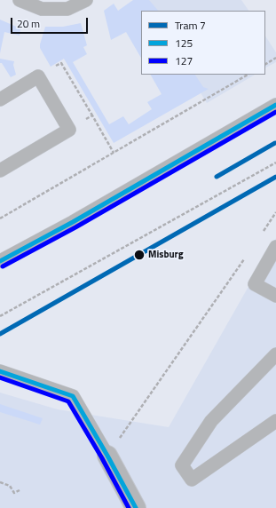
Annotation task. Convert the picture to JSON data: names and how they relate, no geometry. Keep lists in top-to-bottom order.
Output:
{
  "places": ["Misburg"],
  "lines": ["transit line 125", "transit line 127", "tram line 7"],
  "legend": ["Tram 7", "125", "127"],
  "scale_bar": "20 m"
}
